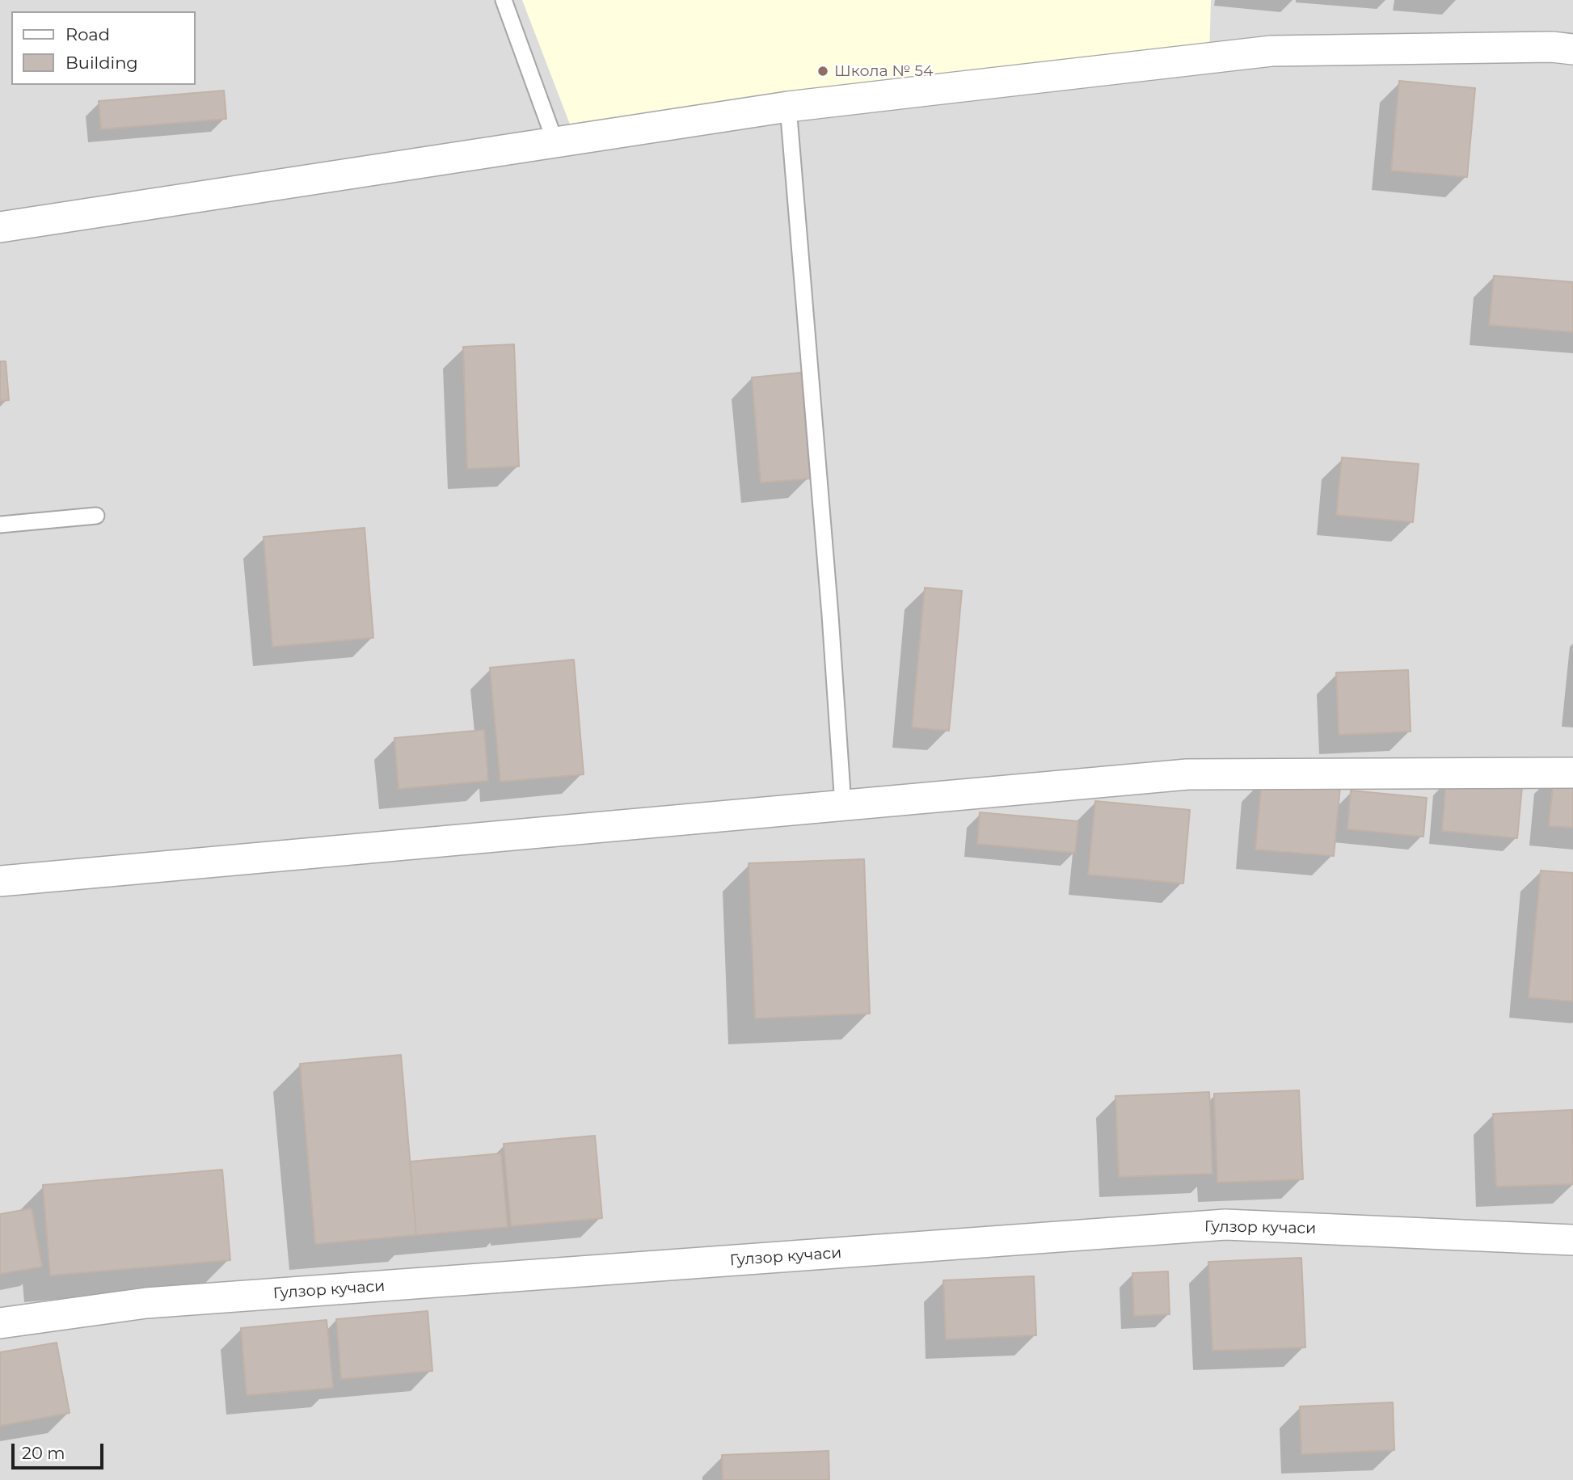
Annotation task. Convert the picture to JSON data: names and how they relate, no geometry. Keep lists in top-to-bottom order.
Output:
{
  "streets": {
    "street": ["Гулзор кучаси"]
  },
  "places": ["Школа № 54"],
  "legend": ["Road", "Building"],
  "scale_bar": "20 m"
}
